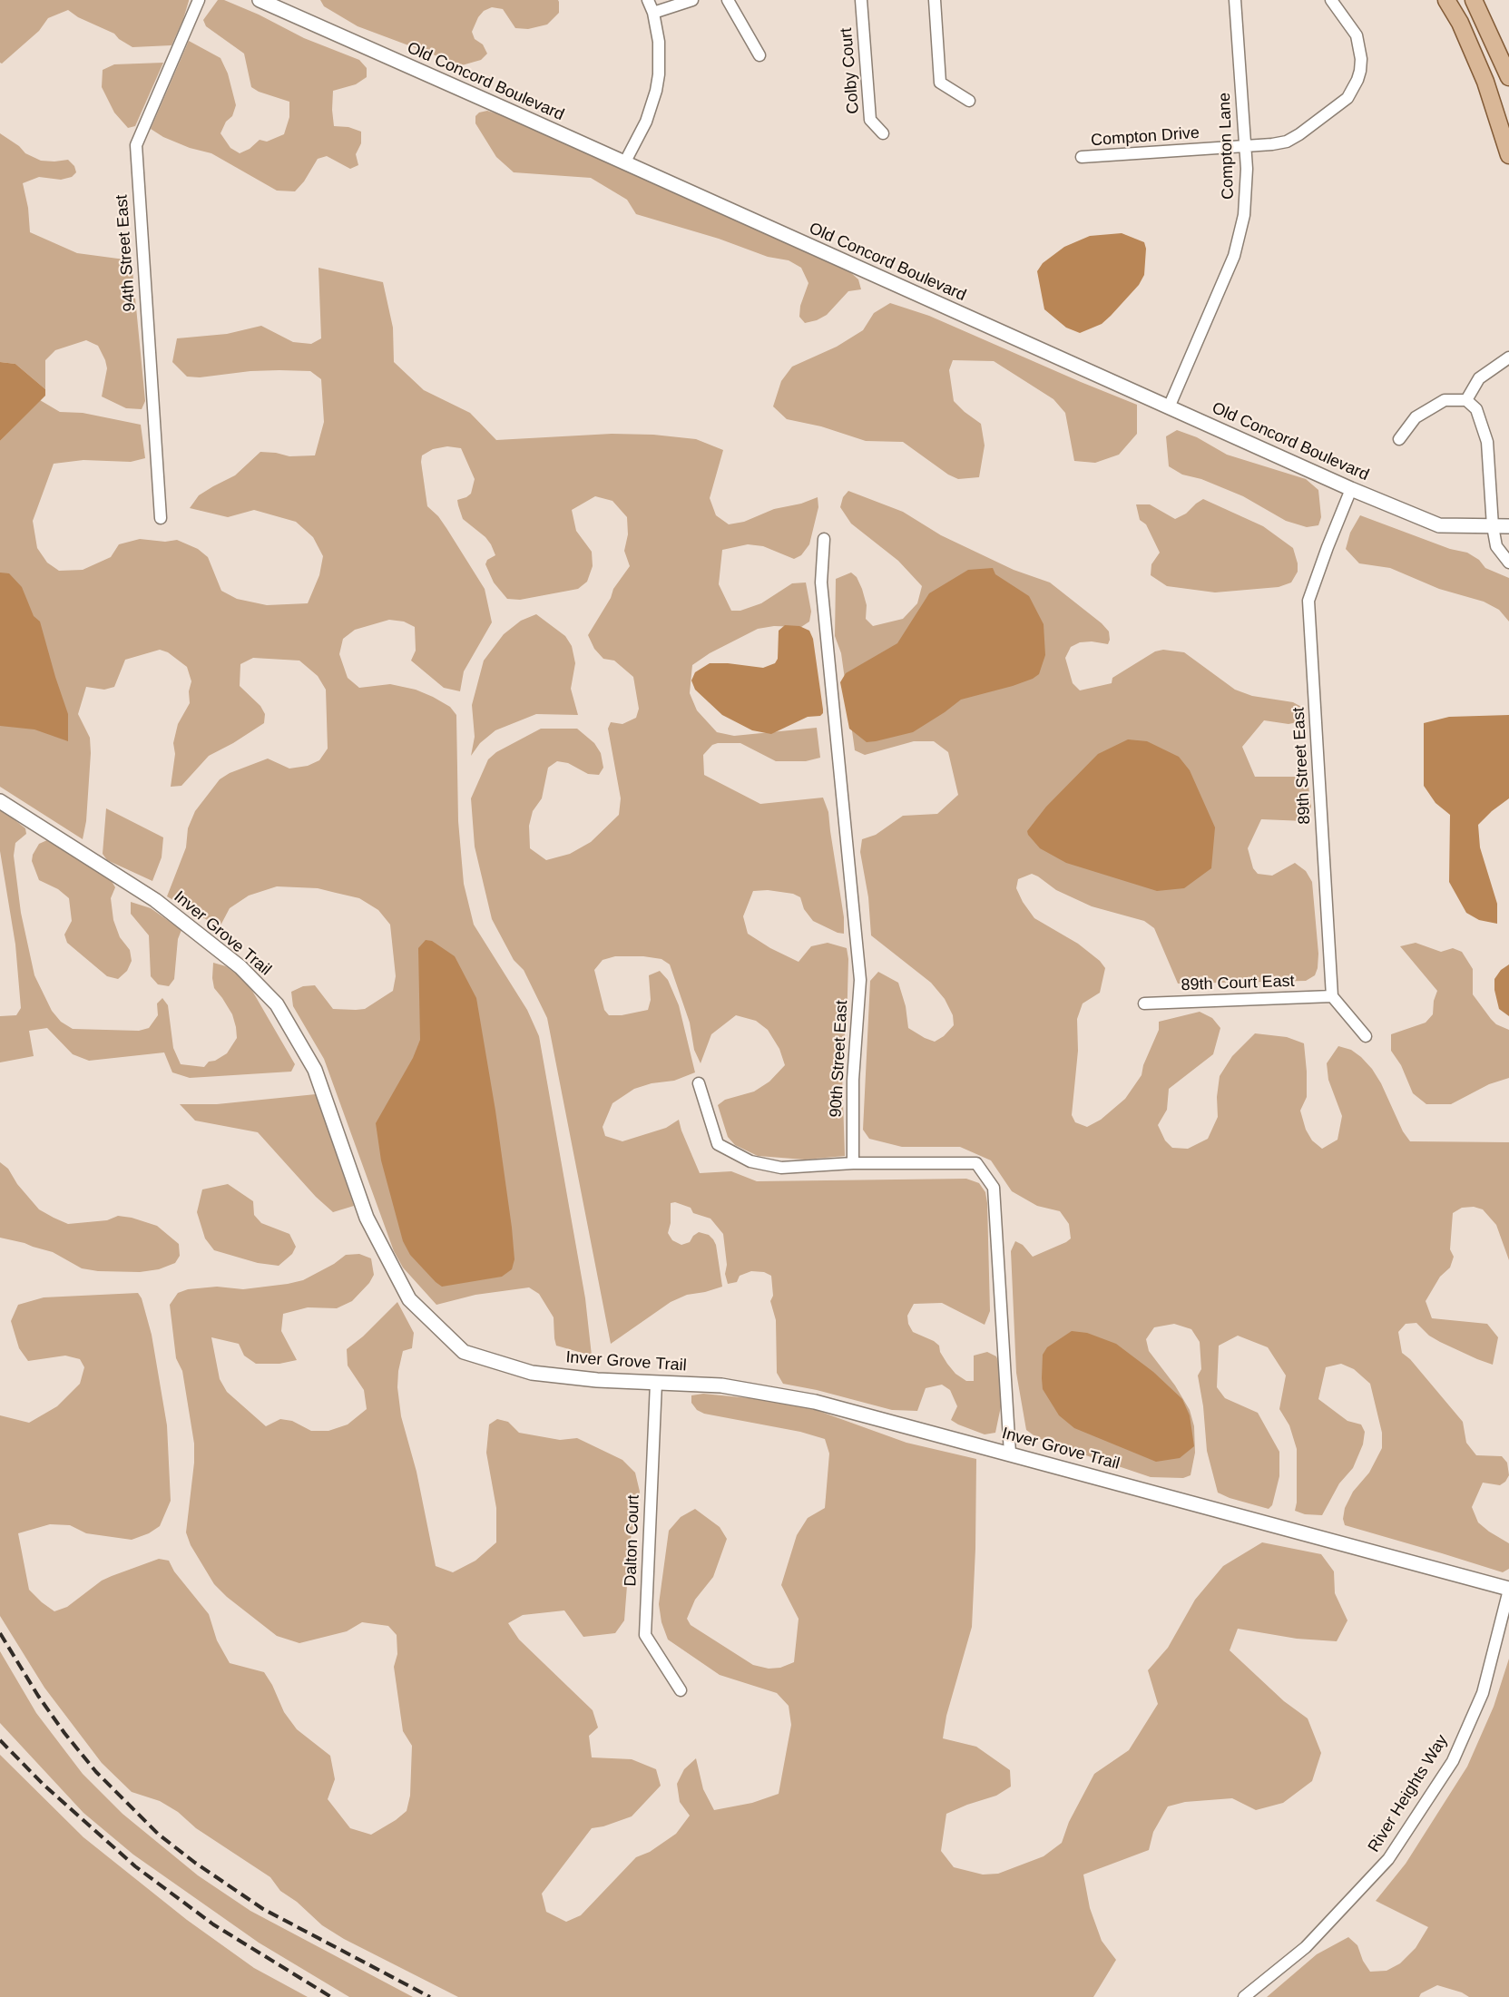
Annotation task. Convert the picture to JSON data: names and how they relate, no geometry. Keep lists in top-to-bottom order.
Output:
{
  "streets": {
    "street": [
      "Colby Court",
      "Old Concord Boulevard",
      "Compton Drive",
      "Compton Lane",
      "94th Street East",
      "89th Street East",
      "Inver Grove Trail",
      "89th Court East",
      "90th Street East",
      "Dalton Court",
      "River Heights Way"
    ]
  },
  "crossings": [
    ["Old Concord Boulevard", "Compton Lane"],
    ["Old Concord Boulevard", "89th Street East"],
    ["Compton Drive", "Compton Lane"],
    ["89th Street East", "89th Court East"],
    ["Inver Grove Trail", "Dalton Court"],
    ["Inver Grove Trail", "River Heights Way"]
  ]
}
